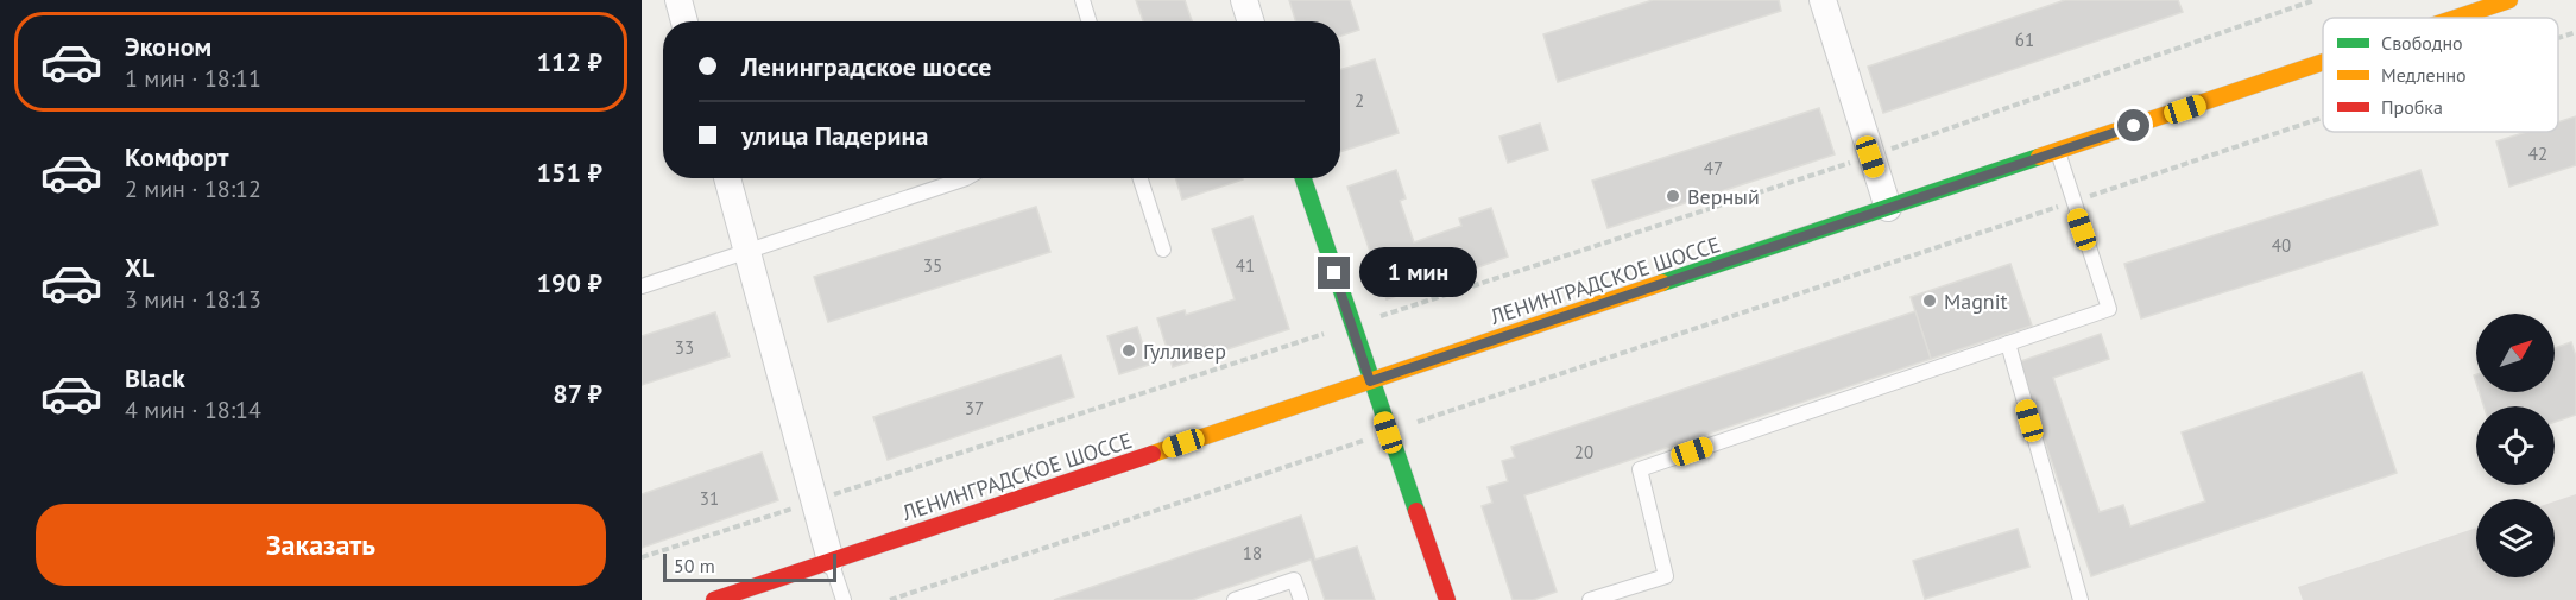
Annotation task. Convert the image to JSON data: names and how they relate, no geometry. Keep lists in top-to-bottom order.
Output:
{
  "streets": {
    "main road": ["ЛЕНИНГРАДСКОЕ ШОССЕ"]
  },
  "places": ["Верный", "Magnit", "Гулливер"],
  "house_numbers": [
    "61",
    "2",
    "42",
    "47",
    "40",
    "35",
    "41",
    "33",
    "37",
    "20",
    "31",
    "18"
  ],
  "legend": ["Свободно", "Медленно", "Пробка"],
  "scale_bar": "50 m",
  "north": "top right",
  "page": {
    "list": [
      {
        "name": "Эконом",
        "note": "1 мин · 18:11",
        "value": "112 ₽"
      },
      {
        "name": "Комфорт",
        "note": "2 мин · 18:12",
        "value": "151 ₽"
      },
      {
        "name": "XL",
        "note": "3 мин · 18:13",
        "value": "190 ₽"
      },
      {
        "name": "Black",
        "note": "4 мин · 18:14",
        "value": "87 ₽"
      }
    ],
    "banner": ["Ленинградское шоссе", "улица Падерина"],
    "bubble": "1 мин",
    "buttons": "Заказать",
    "scale": "50 m"
  }
}
